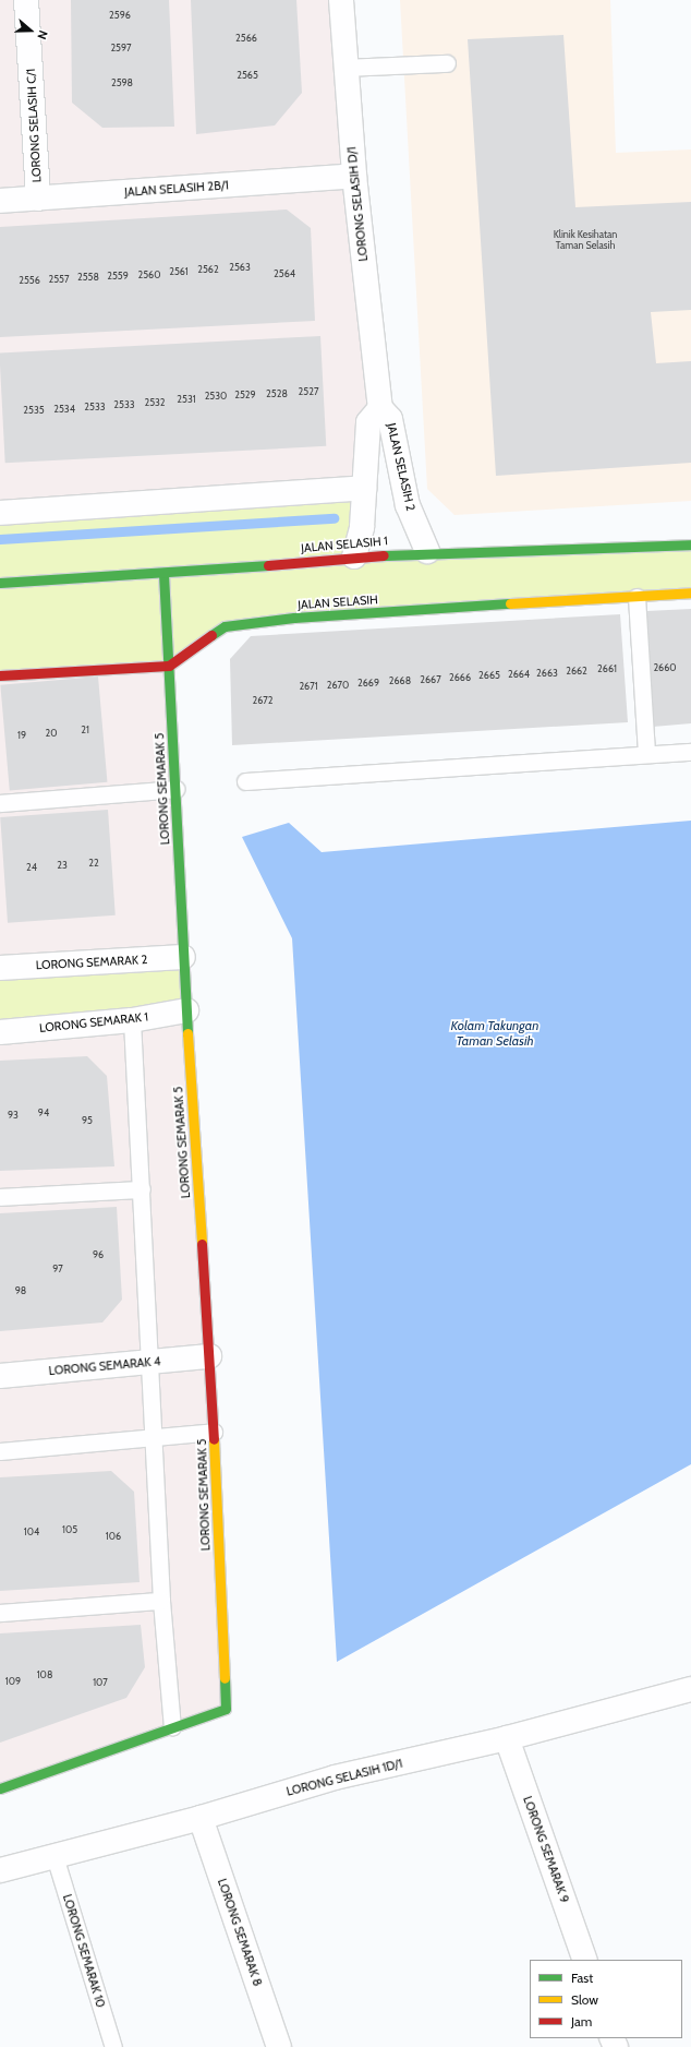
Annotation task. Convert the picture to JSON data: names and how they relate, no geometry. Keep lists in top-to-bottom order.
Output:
{
  "streets": {
    "street": [
      "LORONG SELASIH C/1",
      "JALAN SELASIH 2B/1",
      "LORONG SELASIH D/1",
      "JALAN SELASIH 2",
      "JALAN SELASIH 1",
      "JALAN SELASIH",
      "LORONG SEMARAK 5",
      "LORONG SEMARAK 2",
      "LORONG SEMARAK 1",
      "LORONG SEMARAK 4",
      "LORONG SELASIH 1D/1",
      "LORONG SEMARAK 9",
      "LORONG SEMARAK 8"
    ],
    "lane": ["LORONG SEMARAK 10"]
  },
  "crossings": [
    ["LORONG SELASIH C/1", "JALAN SELASIH 2B/1"],
    ["JALAN SELASIH 2B/1", "LORONG SELASIH D/1"],
    ["LORONG SELASIH D/1", "JALAN SELASIH 2"],
    ["JALAN SELASIH 2", "JALAN SELASIH 1"],
    ["JALAN SELASIH 1", "LORONG SEMARAK 5"],
    ["JALAN SELASIH", "LORONG SEMARAK 5"],
    ["LORONG SEMARAK 5", "LORONG SEMARAK 2"],
    ["LORONG SEMARAK 5", "LORONG SEMARAK 1"],
    ["LORONG SEMARAK 5", "LORONG SEMARAK 4"],
    ["LORONG SELASIH 1D/1", "LORONG SEMARAK 9"],
    ["LORONG SELASIH 1D/1", "LORONG SEMARAK 8"],
    ["LORONG SELASIH 1D/1", "LORONG SEMARAK 10"]
  ],
  "water": ["Kolam Takungan Taman Selasih"],
  "house_numbers": [
    "2596",
    "2566",
    "2597",
    "2565",
    "2598",
    "Klinik Kesihatan Taman Selasih",
    "2563",
    "2562",
    "2561",
    "2564",
    "2560",
    "2559",
    "2558",
    "2557",
    "2556",
    "2527",
    "2528",
    "2529",
    "2530",
    "2531",
    "2532",
    "2533",
    "2533",
    "2534",
    "2535",
    "2660",
    "2661",
    "2662",
    "2663",
    "2664",
    "2665",
    "2666",
    "2667",
    "2668",
    "2669",
    "2670",
    "2671",
    "2672",
    "21",
    "20",
    "19",
    "22",
    "23",
    "24",
    "94",
    "93",
    "95",
    "96",
    "97",
    "98",
    "105",
    "104",
    "106",
    "108",
    "109",
    "107"
  ],
  "legend": ["Fast", "Slow", "Jam"],
  "north": "right"
}
